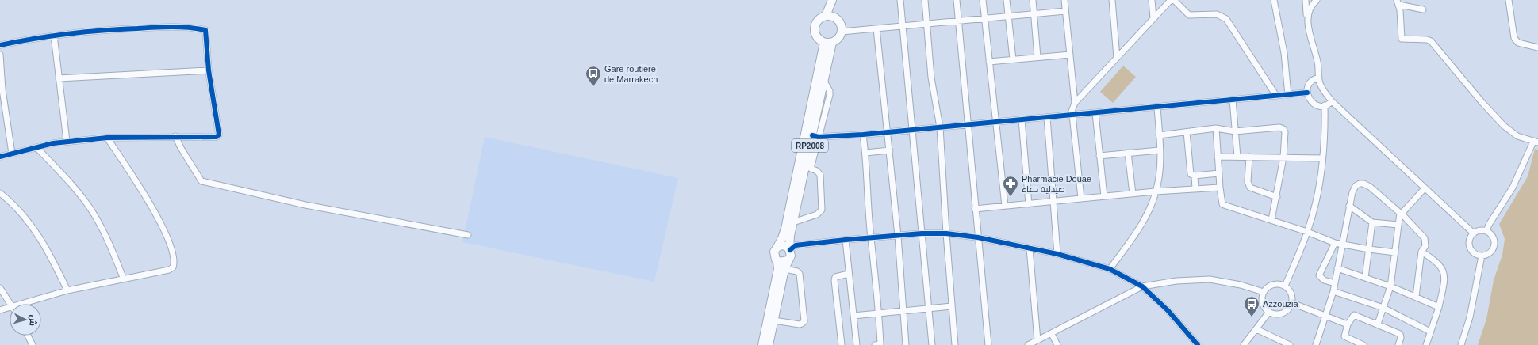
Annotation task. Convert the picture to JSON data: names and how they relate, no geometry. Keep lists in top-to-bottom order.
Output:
{
  "streets": {
    "highway": ["RP2008"]
  },
  "places": {
    "bus stop": ["Gare routière de Marrakech", "Azzouzia"],
    "pharmacy": ["Pharmacie Douae صيدلية دعاء"]
  },
  "north": "right"
}
